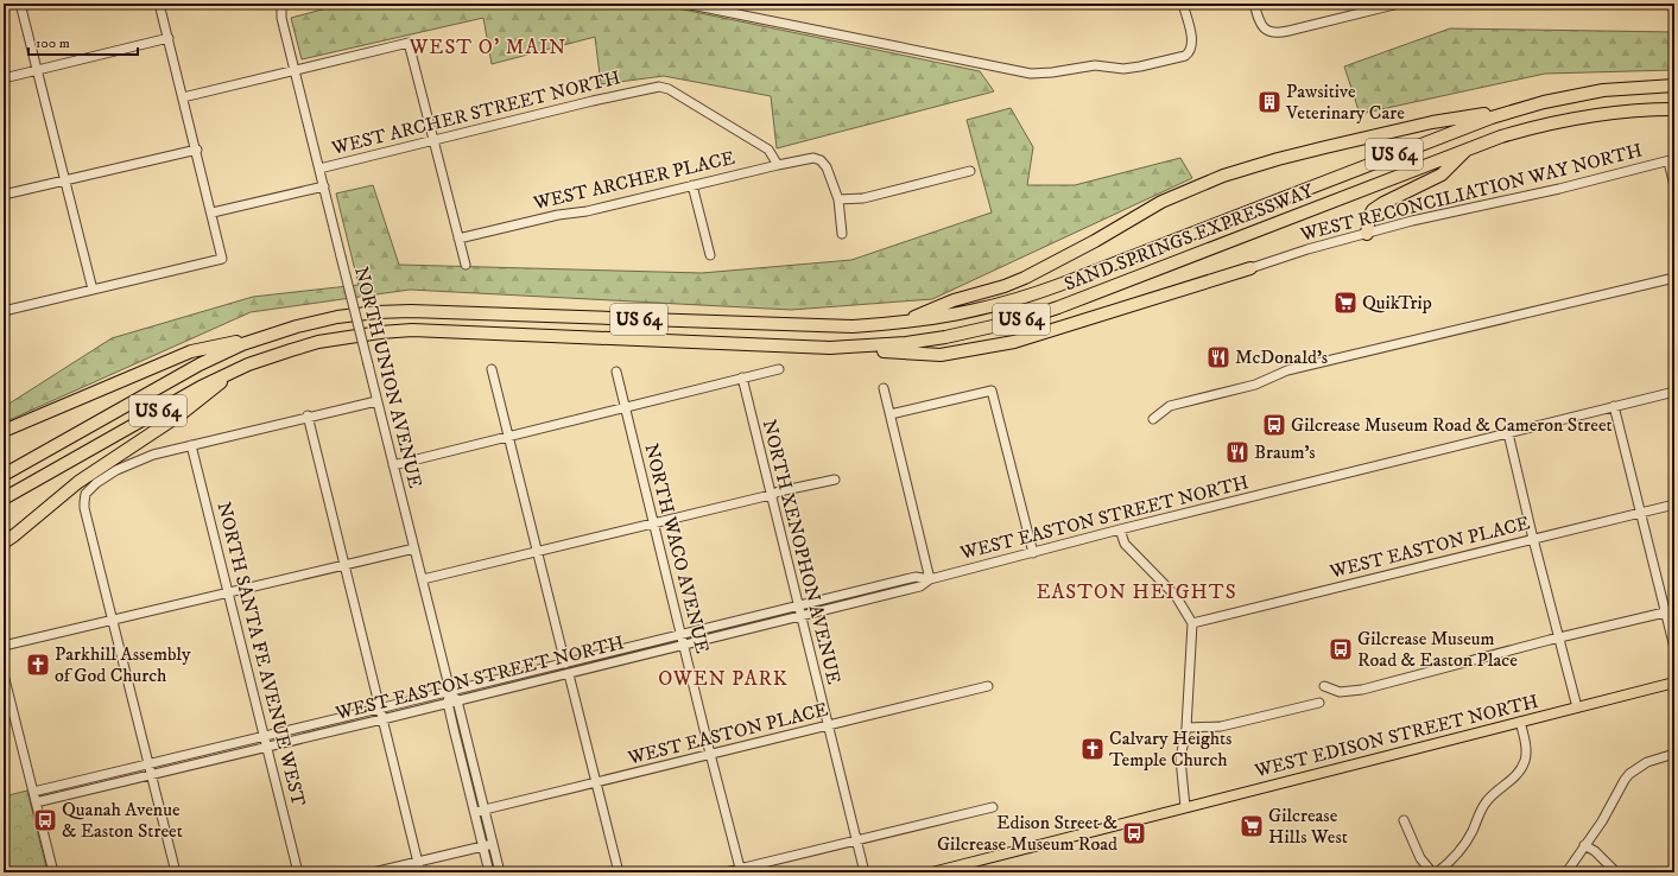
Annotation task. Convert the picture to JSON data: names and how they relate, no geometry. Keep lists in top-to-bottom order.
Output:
{
  "streets": {
    "highway": ["US 64", "SAND SPRINGS EXPRESSWAY"],
    "main road": ["WEST EDISON STREET NORTH"],
    "street": [
      "WEST ARCHER STREET NORTH",
      "WEST ARCHER PLACE",
      "WEST RECONCILIATION WAY NORTH",
      "NORTH UNION AVENUE",
      "WEST EASTON STREET NORTH",
      "WEST EASTON PLACE",
      "NORTH WACO AVENUE",
      "NORTH XENOPHON AVENUE",
      "NORTH SANTA FE AVENUE WEST"
    ]
  },
  "crossings": [
    ["WEST ARCHER STREET NORTH", "WEST ARCHER PLACE"],
    ["WEST ARCHER STREET NORTH", "NORTH UNION AVENUE"],
    ["NORTH UNION AVENUE", "WEST EASTON STREET NORTH"],
    ["NORTH UNION AVENUE", "WEST EASTON PLACE"],
    ["WEST EASTON STREET NORTH", "NORTH WACO AVENUE"],
    ["WEST EASTON STREET NORTH", "NORTH XENOPHON AVENUE"],
    ["WEST EASTON STREET NORTH", "NORTH SANTA FE AVENUE WEST"],
    ["WEST EASTON PLACE", "NORTH WACO AVENUE"],
    ["WEST EASTON PLACE", "NORTH XENOPHON AVENUE"]
  ],
  "districts": ["WEST O' MAIN", "EASTON HEIGHTS", "OWEN PARK"],
  "places": {
    "building": ["Pawsitive Veterinary Care"],
    "supermarket": ["QuikTrip", "Gilcrease Hills West"],
    "restaurant": ["McDonald's", "Braum's"],
    "bus stop": [
      "Gilcrease Museum Road & Cameron Street",
      "Gilcrease Museum Road & Easton Place",
      "Quanah Avenue & Easton Street",
      "Edison Street & Gilcrease Museum Road"
    ],
    "church": ["Parkhill Assembly of God Church", "Calvary Heights Temple Church"]
  },
  "scale_bar": "100 m"
}
